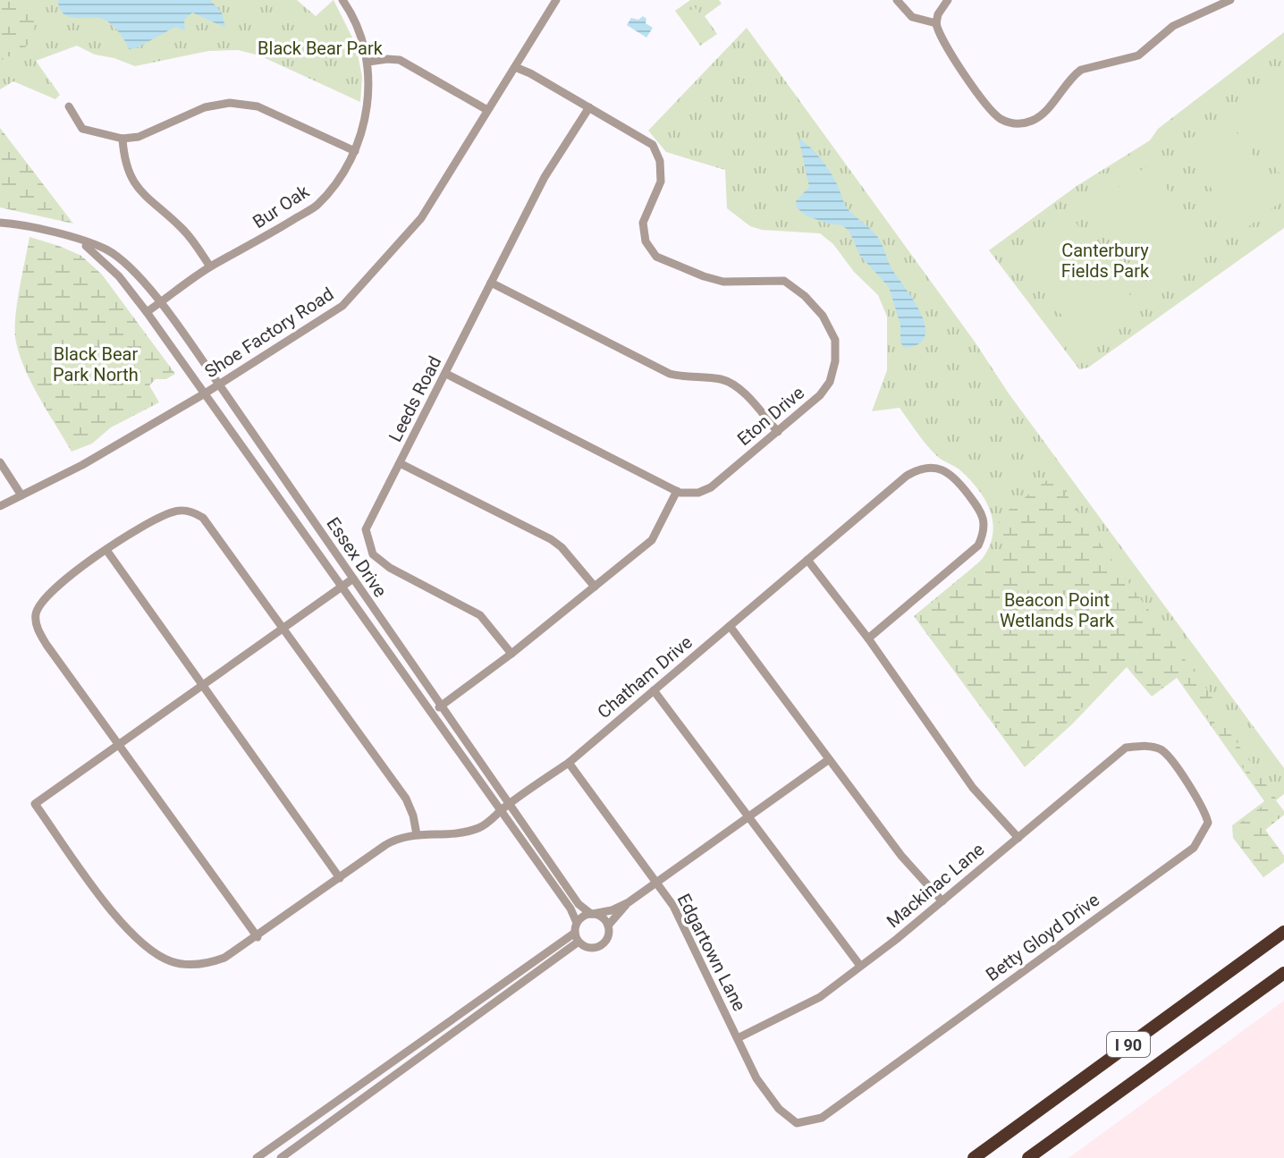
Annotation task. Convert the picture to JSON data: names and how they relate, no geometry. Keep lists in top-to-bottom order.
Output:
{
  "streets": {
    "highway": ["I 90"],
    "street": [
      "Bur Oak",
      "Shoe Factory Road",
      "Leeds Road",
      "Eton Drive",
      "Essex Drive",
      "Chatham Drive",
      "Mackinac Lane",
      "Betty Gloyd Drive",
      "Edgartown Lane"
    ]
  },
  "crossings": [
    ["Bur Oak", "Essex Drive"],
    ["Shoe Factory Road", "Eton Drive"],
    ["Shoe Factory Road", "Essex Drive"],
    ["Leeds Road", "Eton Drive"],
    ["Essex Drive", "Chatham Drive"],
    ["Chatham Drive", "Edgartown Lane"],
    ["Mackinac Lane", "Betty Gloyd Drive"],
    ["Mackinac Lane", "Edgartown Lane"],
    ["Betty Gloyd Drive", "Edgartown Lane"]
  ],
  "parks": [
    "Black Bear Park",
    "Canterbury Fields Park",
    "Black Bear Park North",
    "Beacon Point Wetlands Park"
  ]
}
